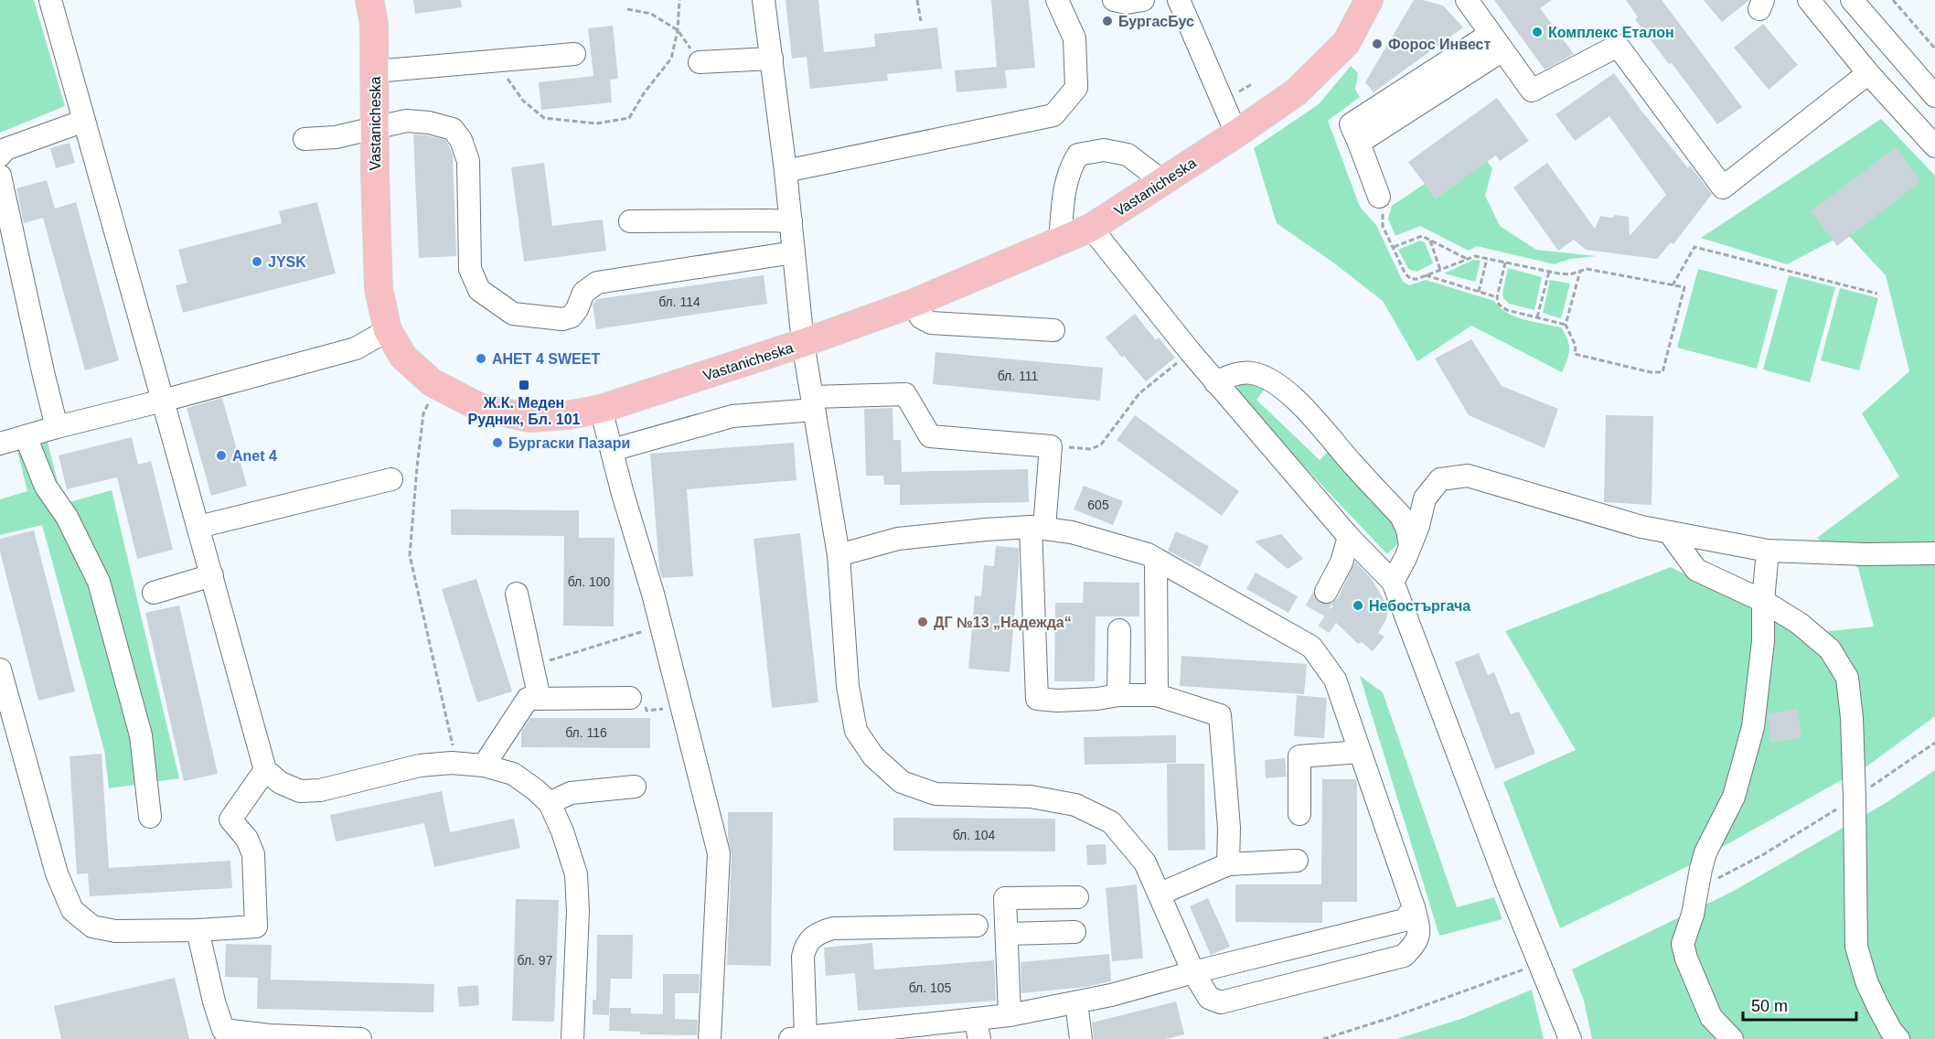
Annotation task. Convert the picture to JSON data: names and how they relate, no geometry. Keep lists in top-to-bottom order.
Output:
{
  "streets": {
    "main road": ["Vastanicheska"]
  },
  "places": {
    "other": [
      "БургасБус",
      "Комплекс Еталон",
      "Форос Инвест",
      "JYSK",
      "АНЕТ 4 SWEET",
      "Бургаски Пазари",
      "Anet 4",
      "Небостъргача",
      "ДГ №13 „Надежда“"
    ],
    "transit": ["Ж.К. Меден Рудник, Бл. 101"]
  },
  "house_numbers": [
    "бл. 114",
    "бл. 111",
    "605",
    "бл. 100",
    "бл. 116",
    "бл. 104",
    "бл. 97",
    "бл. 105"
  ],
  "scale_bar": "50 m"
}
